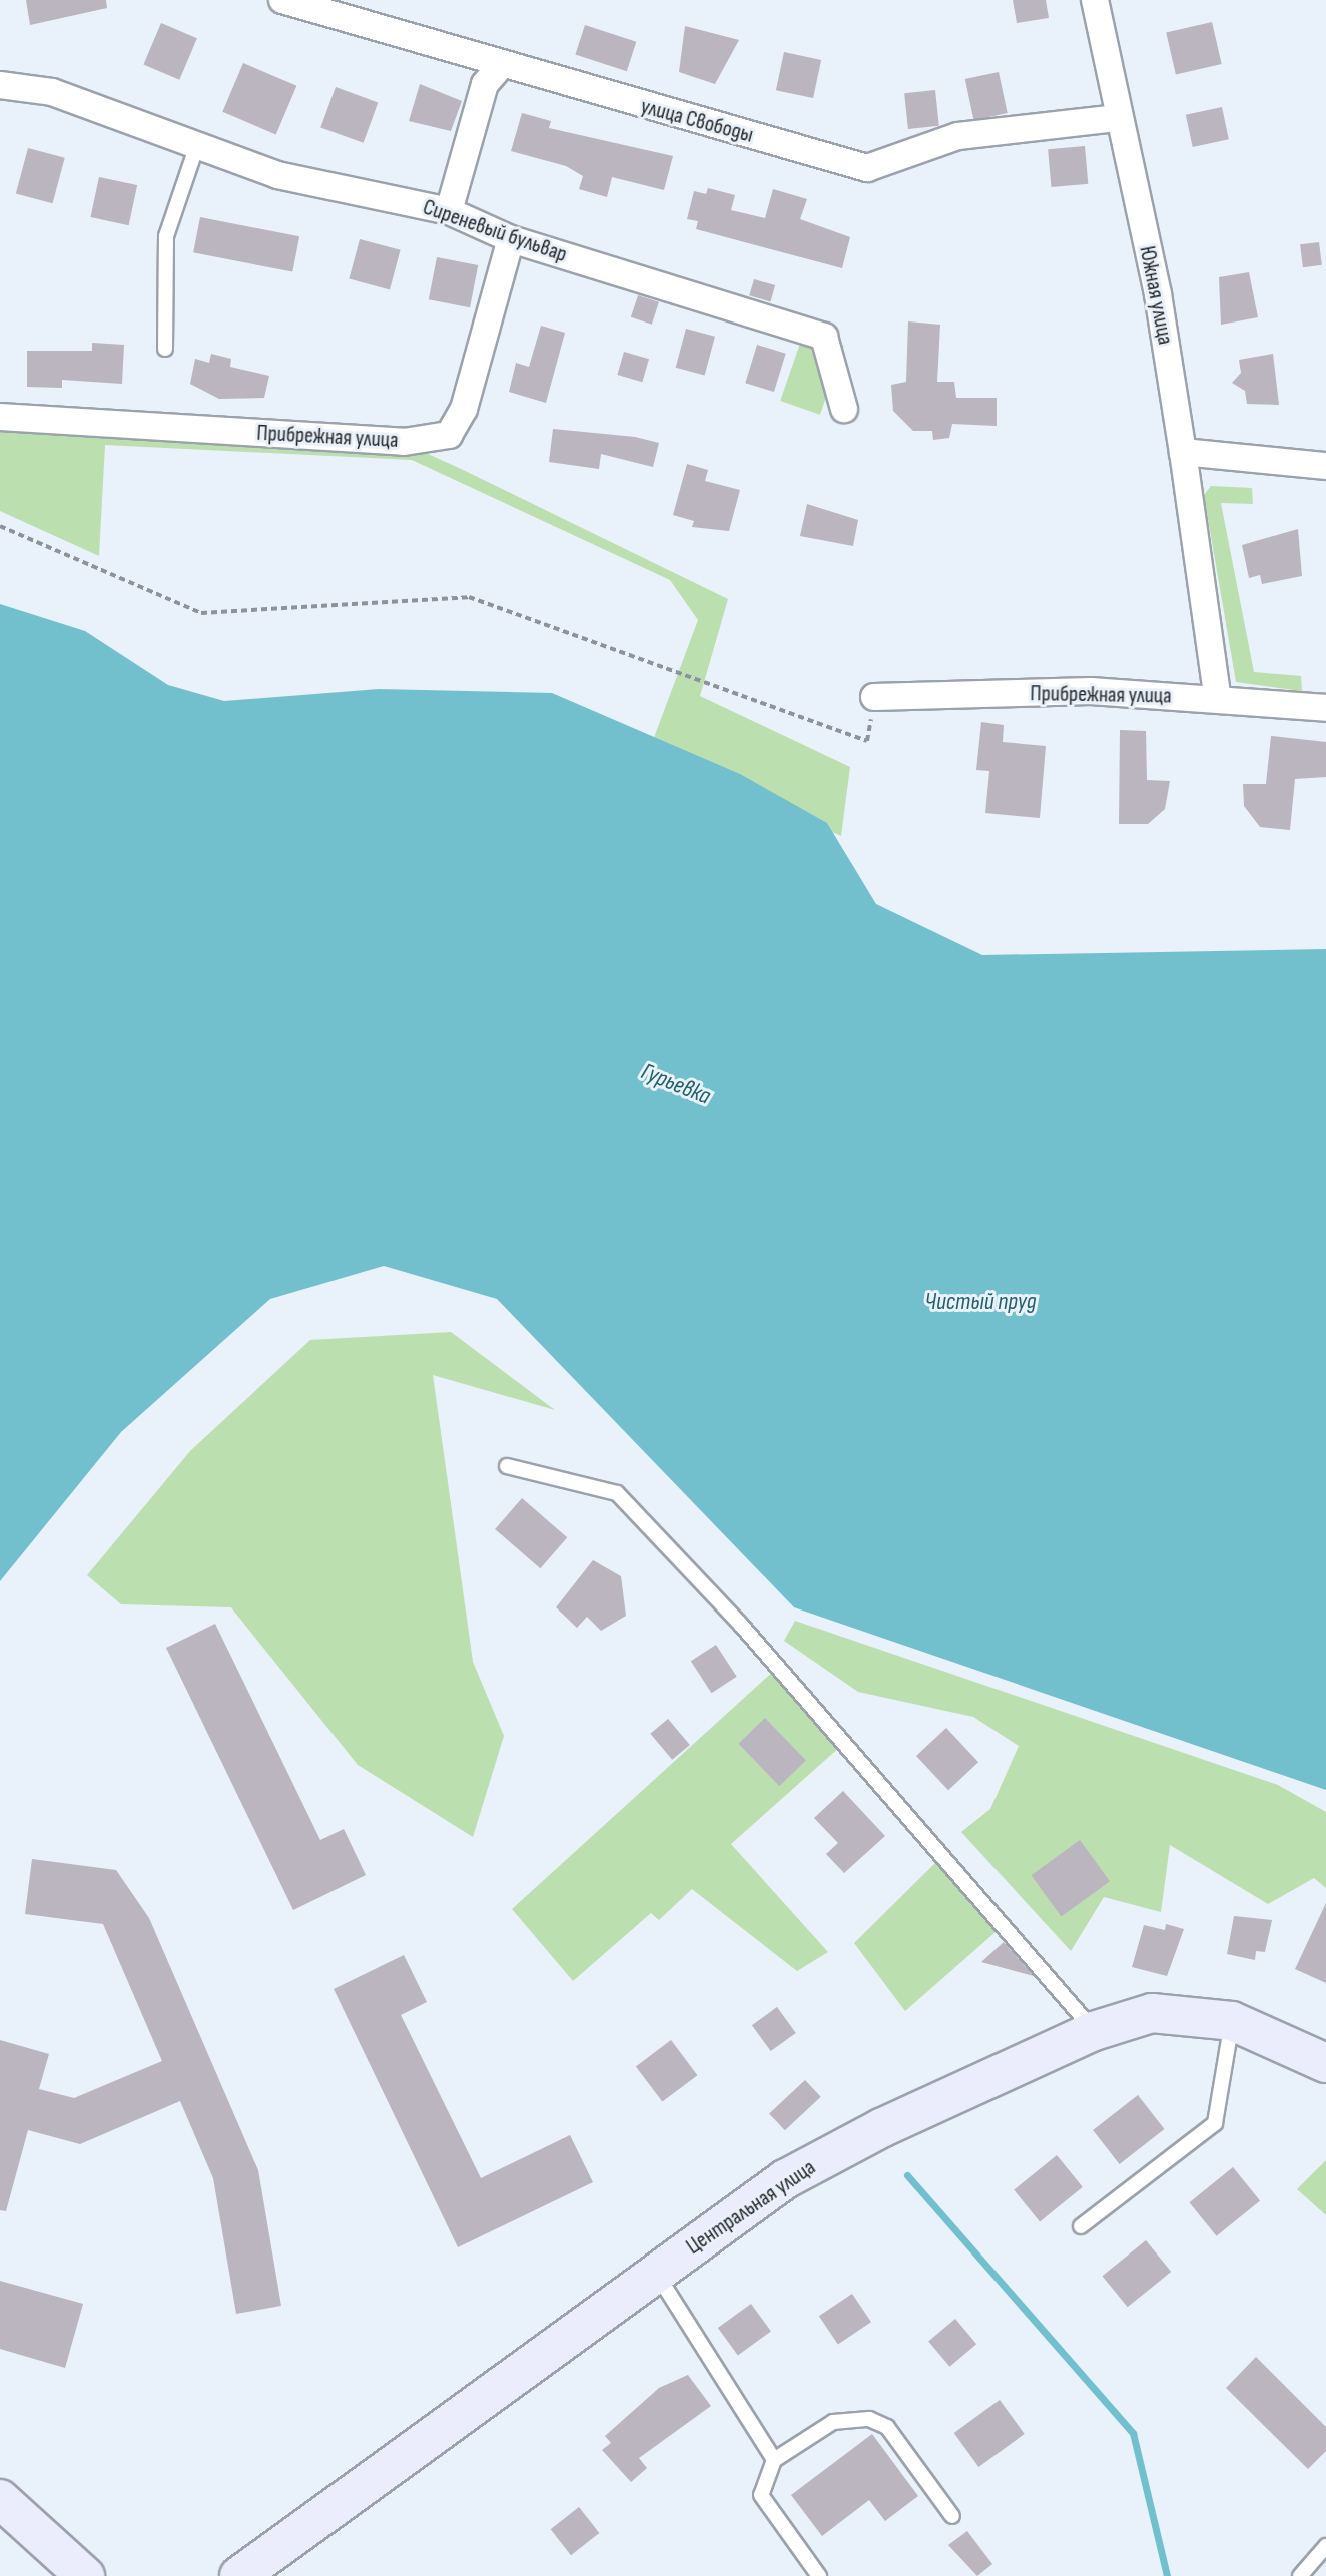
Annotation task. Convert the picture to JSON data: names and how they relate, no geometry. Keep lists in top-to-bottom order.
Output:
{
  "streets": {
    "main road": ["Центральная улица"],
    "street": [
      "улица Свободы",
      "Сиреневый бульвар",
      "Южная улица",
      "Прибрежная улица"
    ]
  },
  "crossings": [
    ["улица Свободы", "Южная улица"],
    ["Сиреневый бульвар", "Прибрежная улица"],
    ["Южная улица", "Прибрежная улица"]
  ],
  "water": ["Гурьевка", "Чистый пруд"]
}
